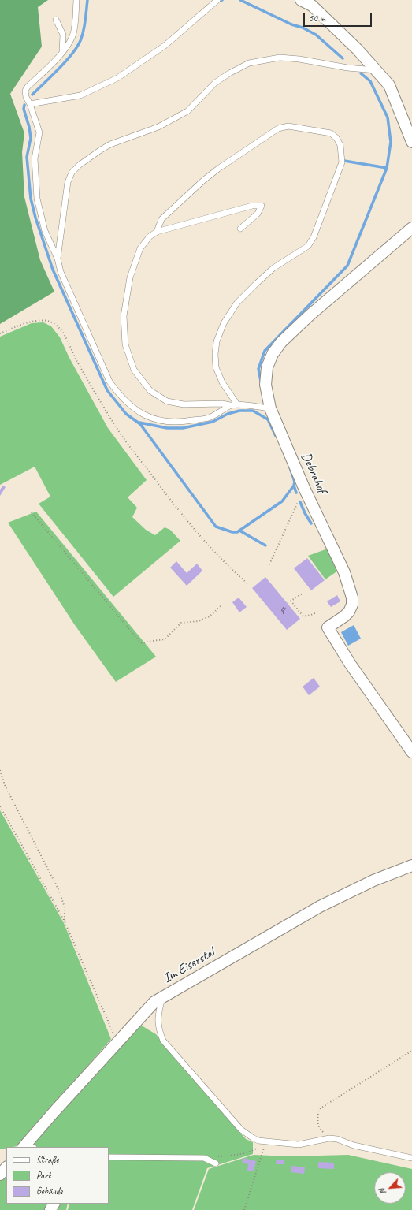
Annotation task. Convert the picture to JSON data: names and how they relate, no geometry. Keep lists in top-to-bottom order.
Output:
{
  "streets": {
    "street": ["Debrahof", "Im Eiserstal"]
  },
  "house_numbers": ["4"],
  "legend": ["Straße", "Park", "Gebäude"],
  "scale_bar": "50 m",
  "north": "bottom left"
}
